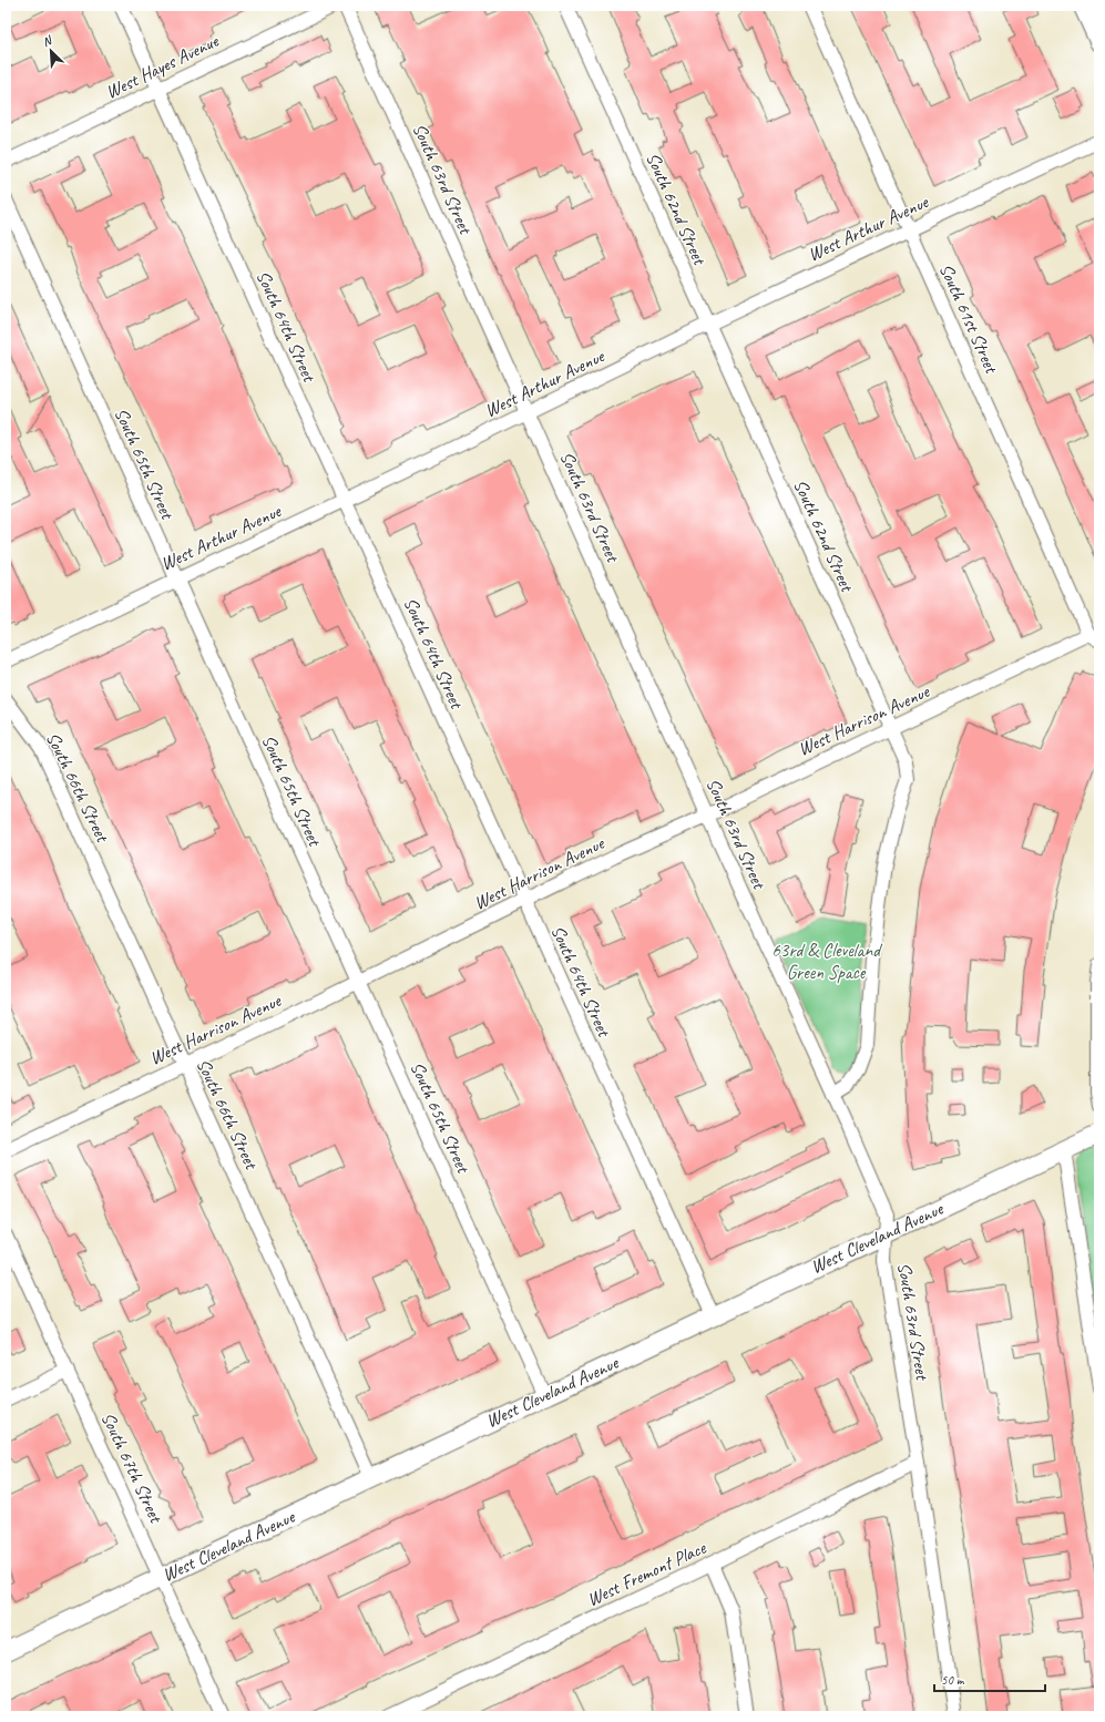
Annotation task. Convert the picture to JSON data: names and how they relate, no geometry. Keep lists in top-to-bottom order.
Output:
{
  "streets": {
    "street": [
      "West Hayes Avenue",
      "South 63rd Street",
      "South 62nd Street",
      "West Arthur Avenue",
      "South 61st Street",
      "South 64th Street",
      "South 65th Street",
      "West Harrison Avenue",
      "South 66th Street",
      "West Cleveland Avenue",
      "South 67th Street",
      "West Fremont Place"
    ]
  },
  "crossings": [
    ["West Hayes Avenue", "South 64th Street"],
    ["South 63rd Street", "South 62nd Street"],
    ["South 63rd Street", "West Arthur Avenue"],
    ["South 63rd Street", "West Harrison Avenue"],
    ["South 63rd Street", "West Cleveland Avenue"],
    ["South 63rd Street", "West Fremont Place"],
    ["South 62nd Street", "West Arthur Avenue"],
    ["South 62nd Street", "West Harrison Avenue"],
    ["West Arthur Avenue", "South 61st Street"],
    ["West Arthur Avenue", "South 64th Street"],
    ["West Arthur Avenue", "South 65th Street"],
    ["South 61st Street", "West Harrison Avenue"],
    ["South 64th Street", "West Harrison Avenue"],
    ["South 64th Street", "West Cleveland Avenue"],
    ["South 65th Street", "West Harrison Avenue"],
    ["South 65th Street", "West Cleveland Avenue"],
    ["West Harrison Avenue", "South 66th Street"],
    ["South 66th Street", "West Cleveland Avenue"],
    ["West Cleveland Avenue", "South 67th Street"]
  ],
  "parks": ["63rd & Cleveland Green Space"],
  "scale_bar": "50 m",
  "north": "top left"
}
